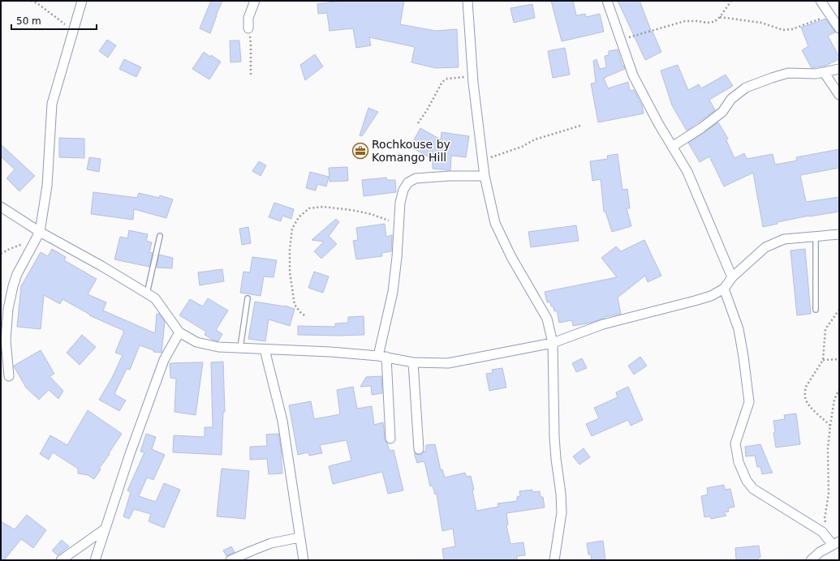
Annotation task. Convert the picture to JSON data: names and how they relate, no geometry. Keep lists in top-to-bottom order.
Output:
{
  "places": {
    "office": ["Rochkouse by Komango Hill"]
  },
  "scale_bar": "50 m"
}
